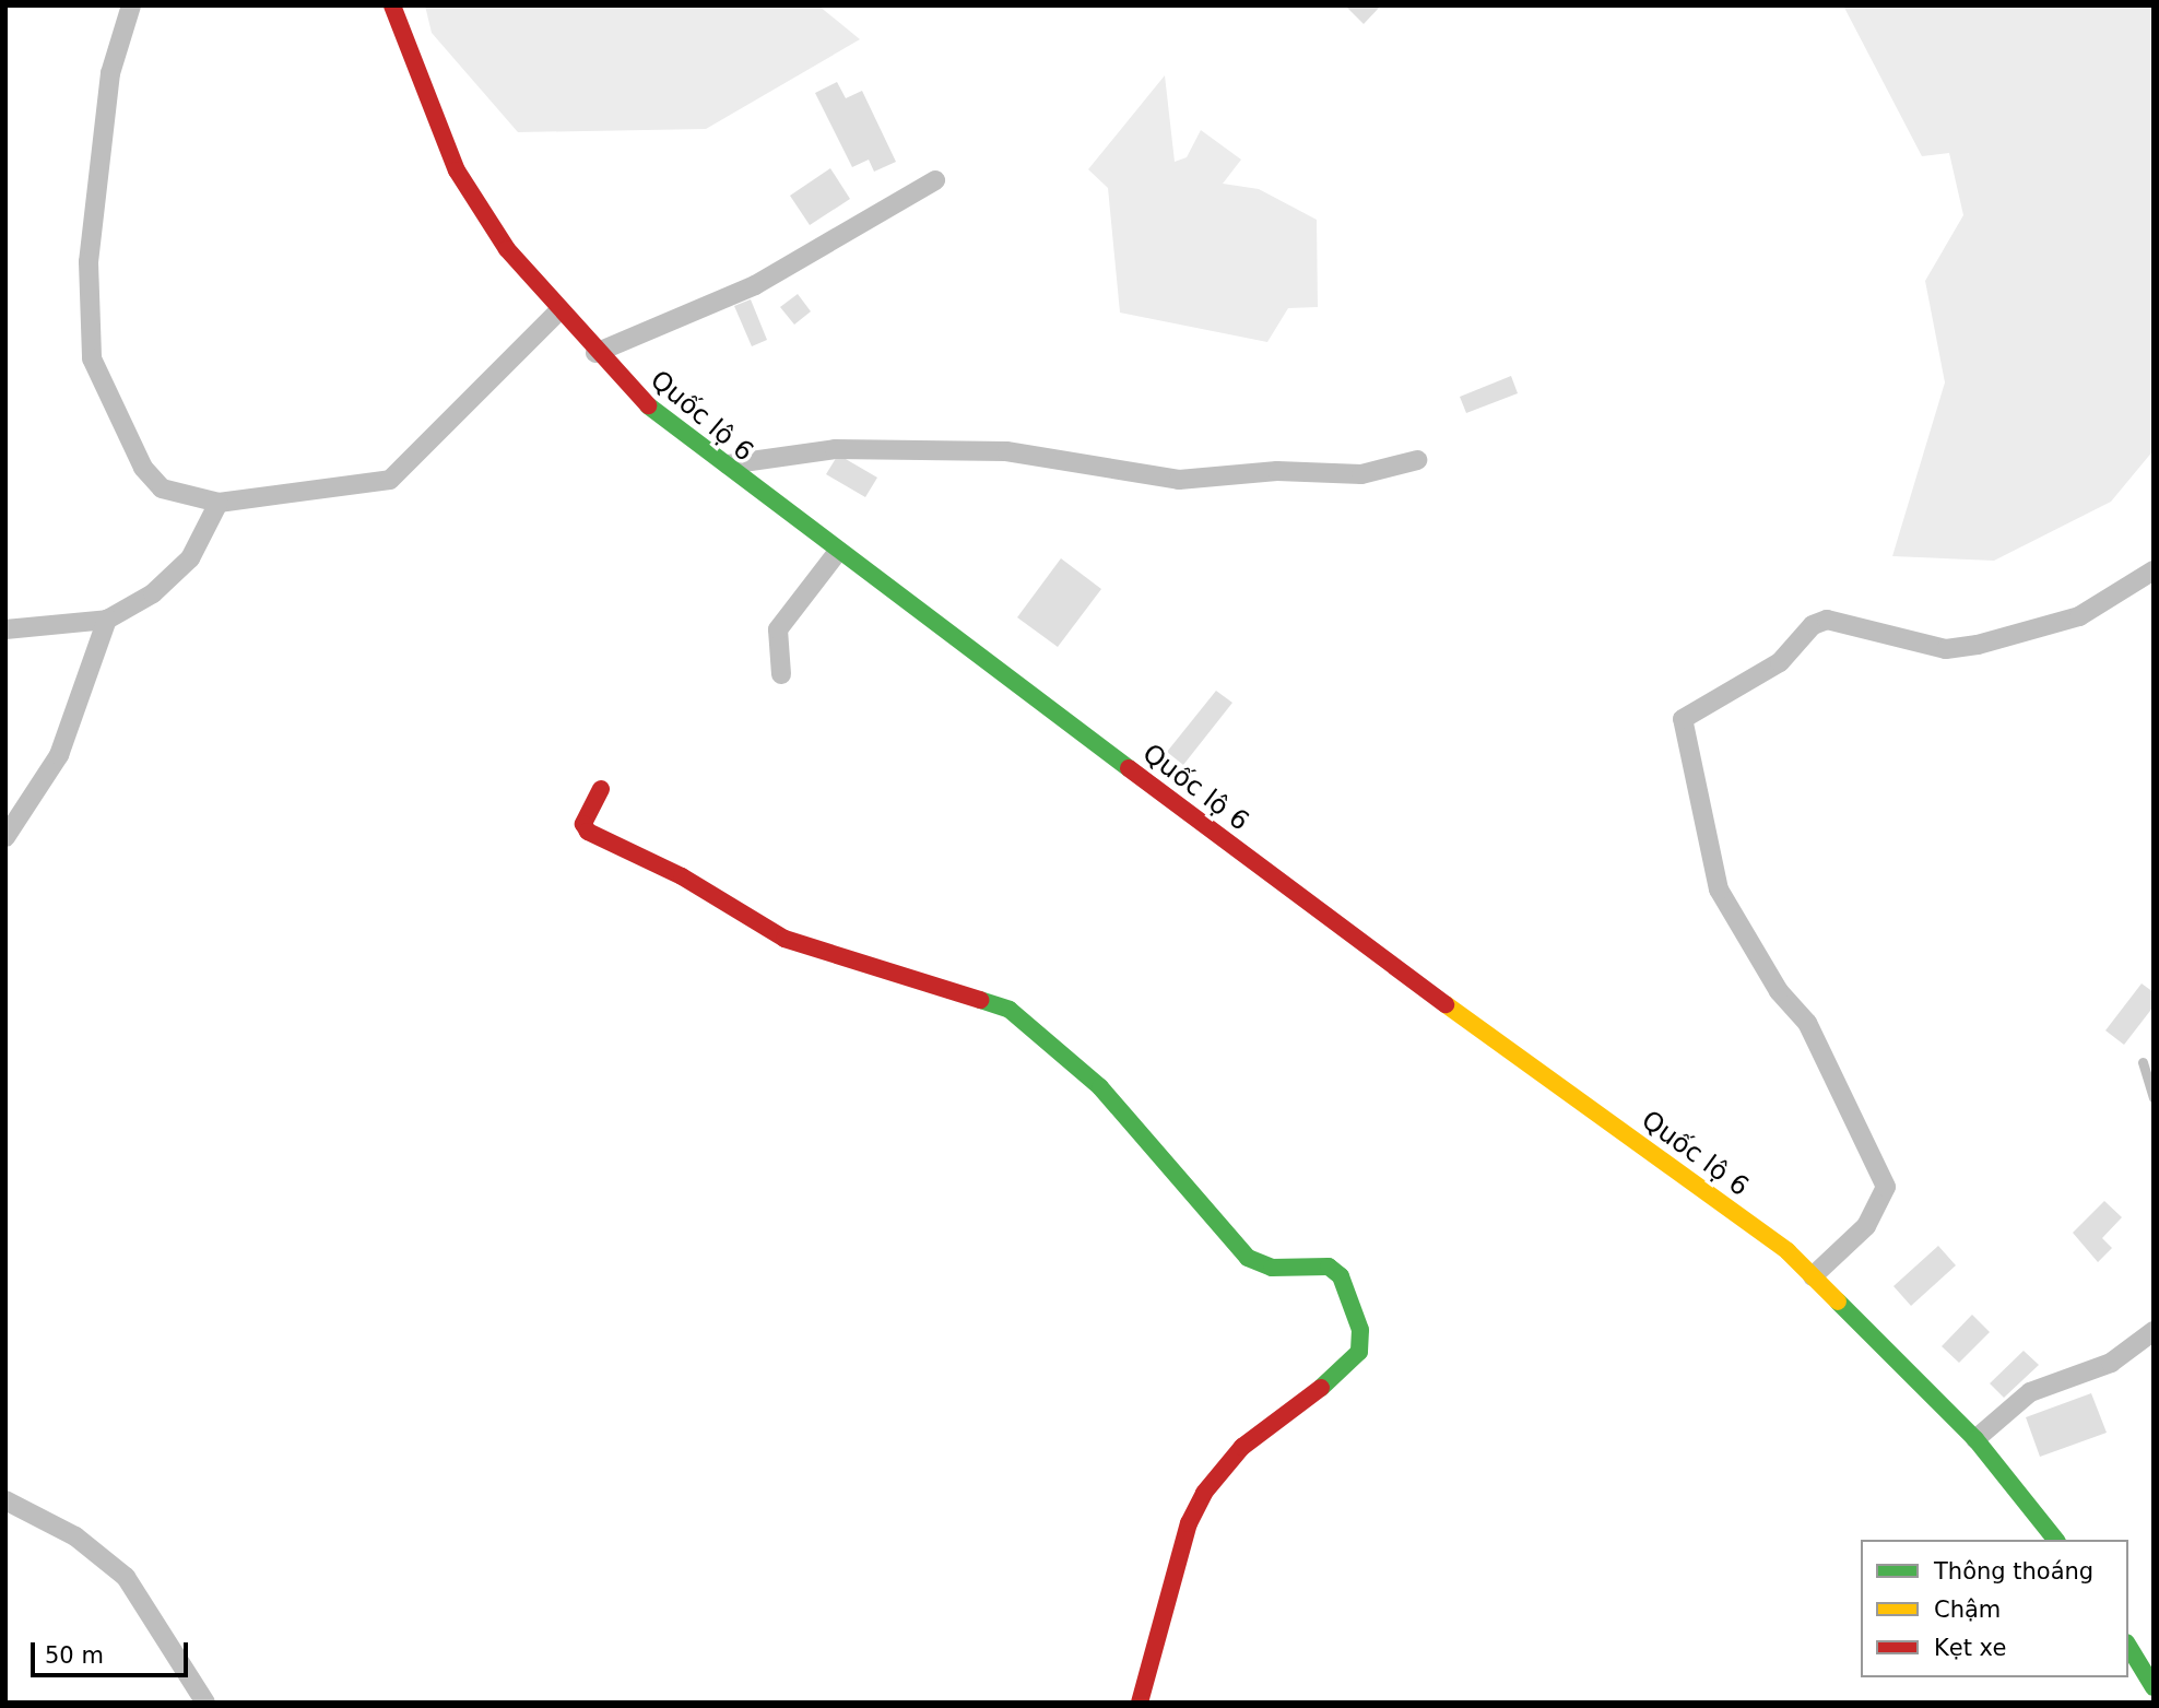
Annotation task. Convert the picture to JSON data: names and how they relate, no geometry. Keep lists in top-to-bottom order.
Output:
{
  "streets": {
    "main road": ["Quốc lộ 6"]
  },
  "legend": ["Thông thoáng", "Chậm", "Kẹt xe"],
  "scale_bar": "50 m"
}
